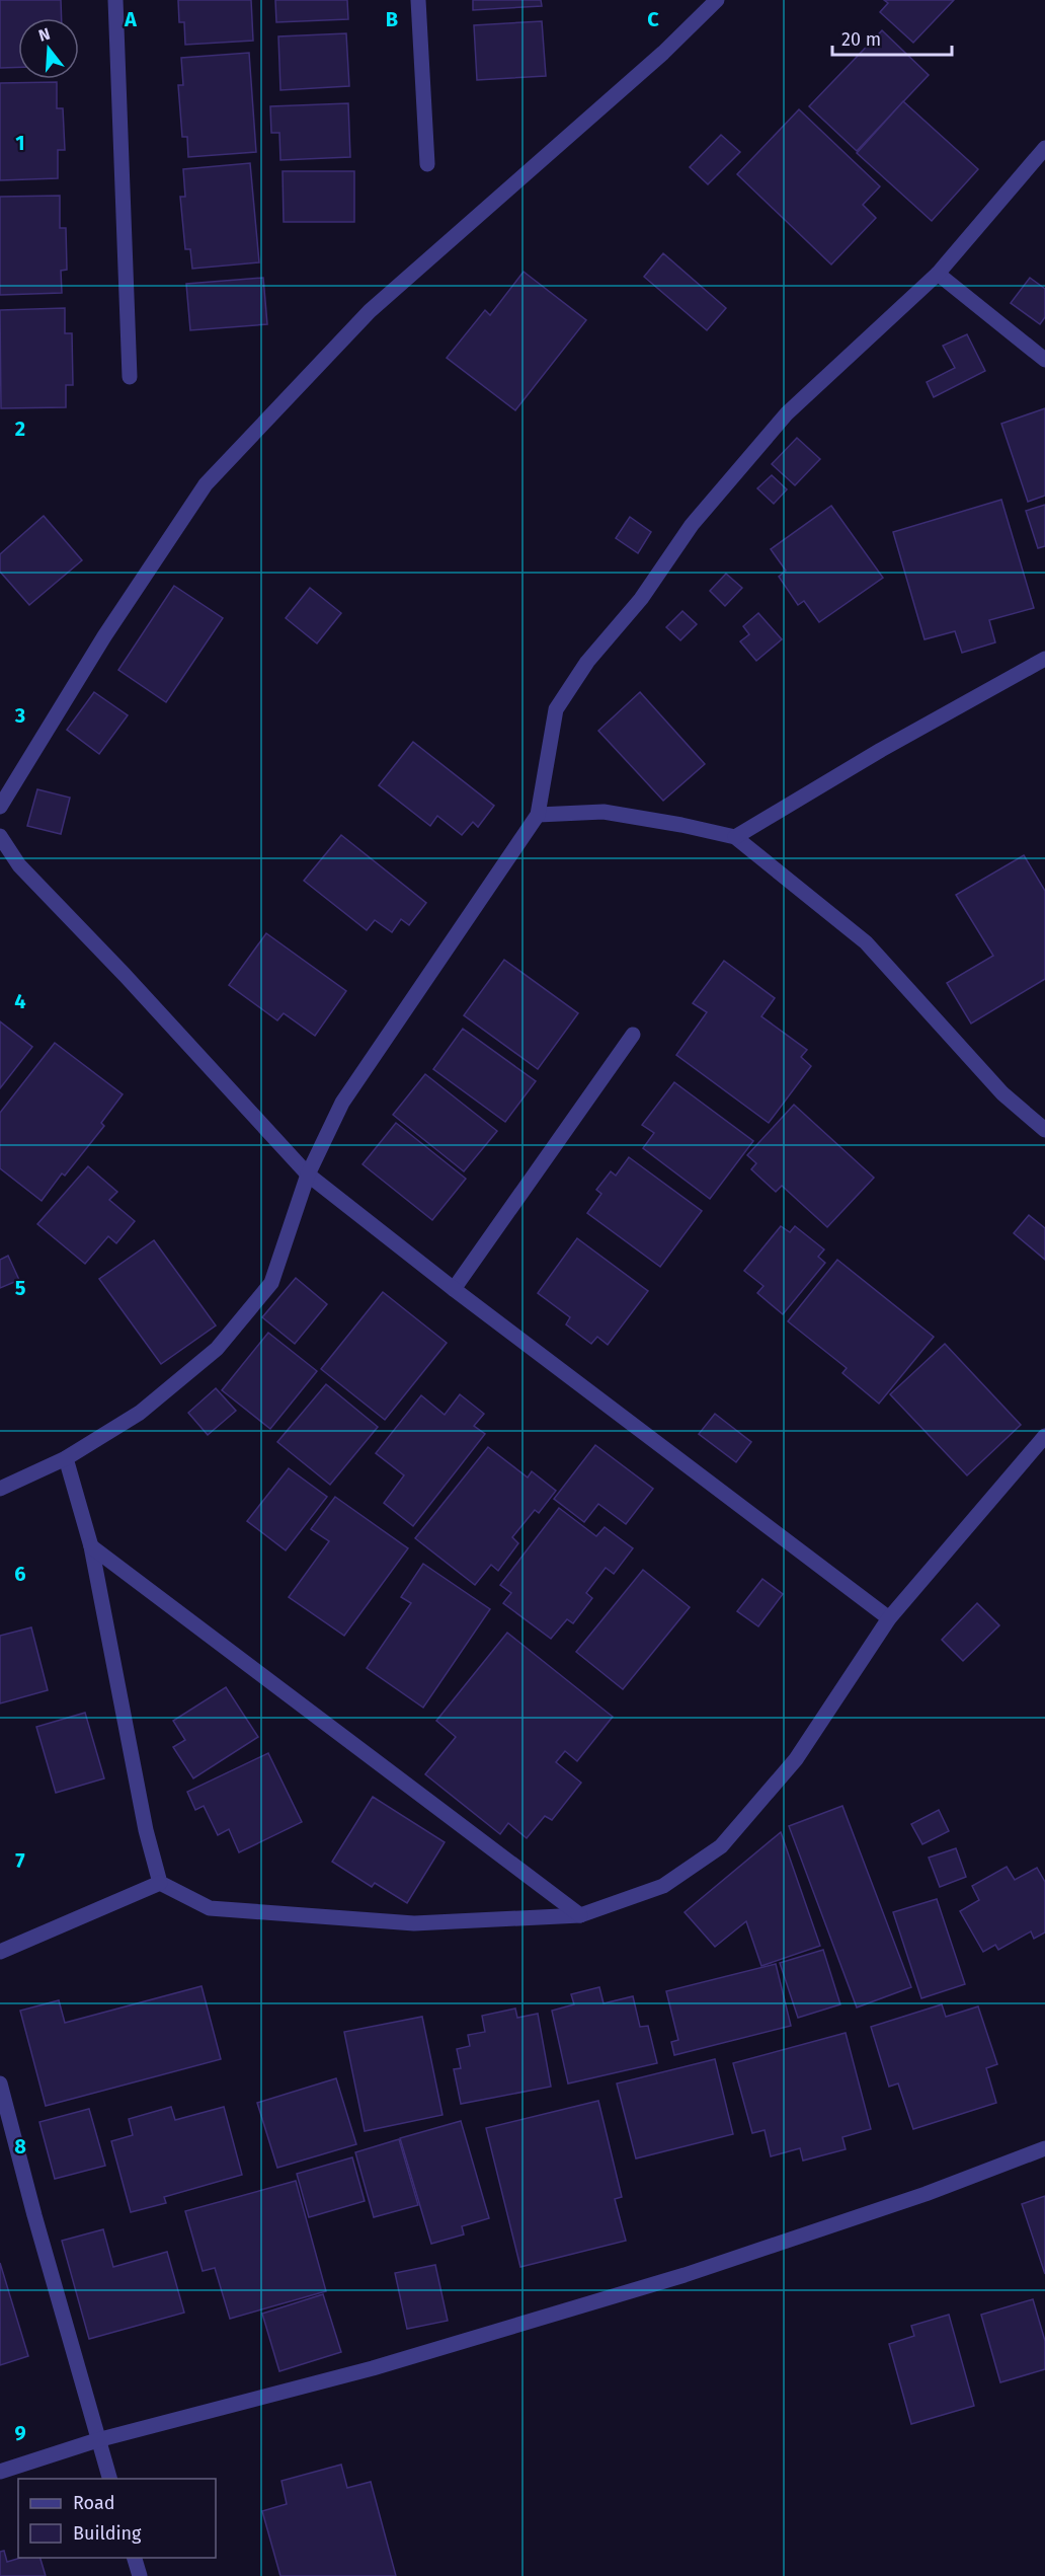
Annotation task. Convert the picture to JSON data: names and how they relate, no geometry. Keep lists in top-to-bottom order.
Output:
{
  "legend": ["Road", "Building"],
  "scale_bar": "20 m",
  "north": "top",
  "grid": {
    "columns": ["A", "B", "C"],
    "rows": [
      "1",
      "2",
      "3",
      "4",
      "5",
      "6",
      "7",
      "8",
      "9"
    ]
  }
}
